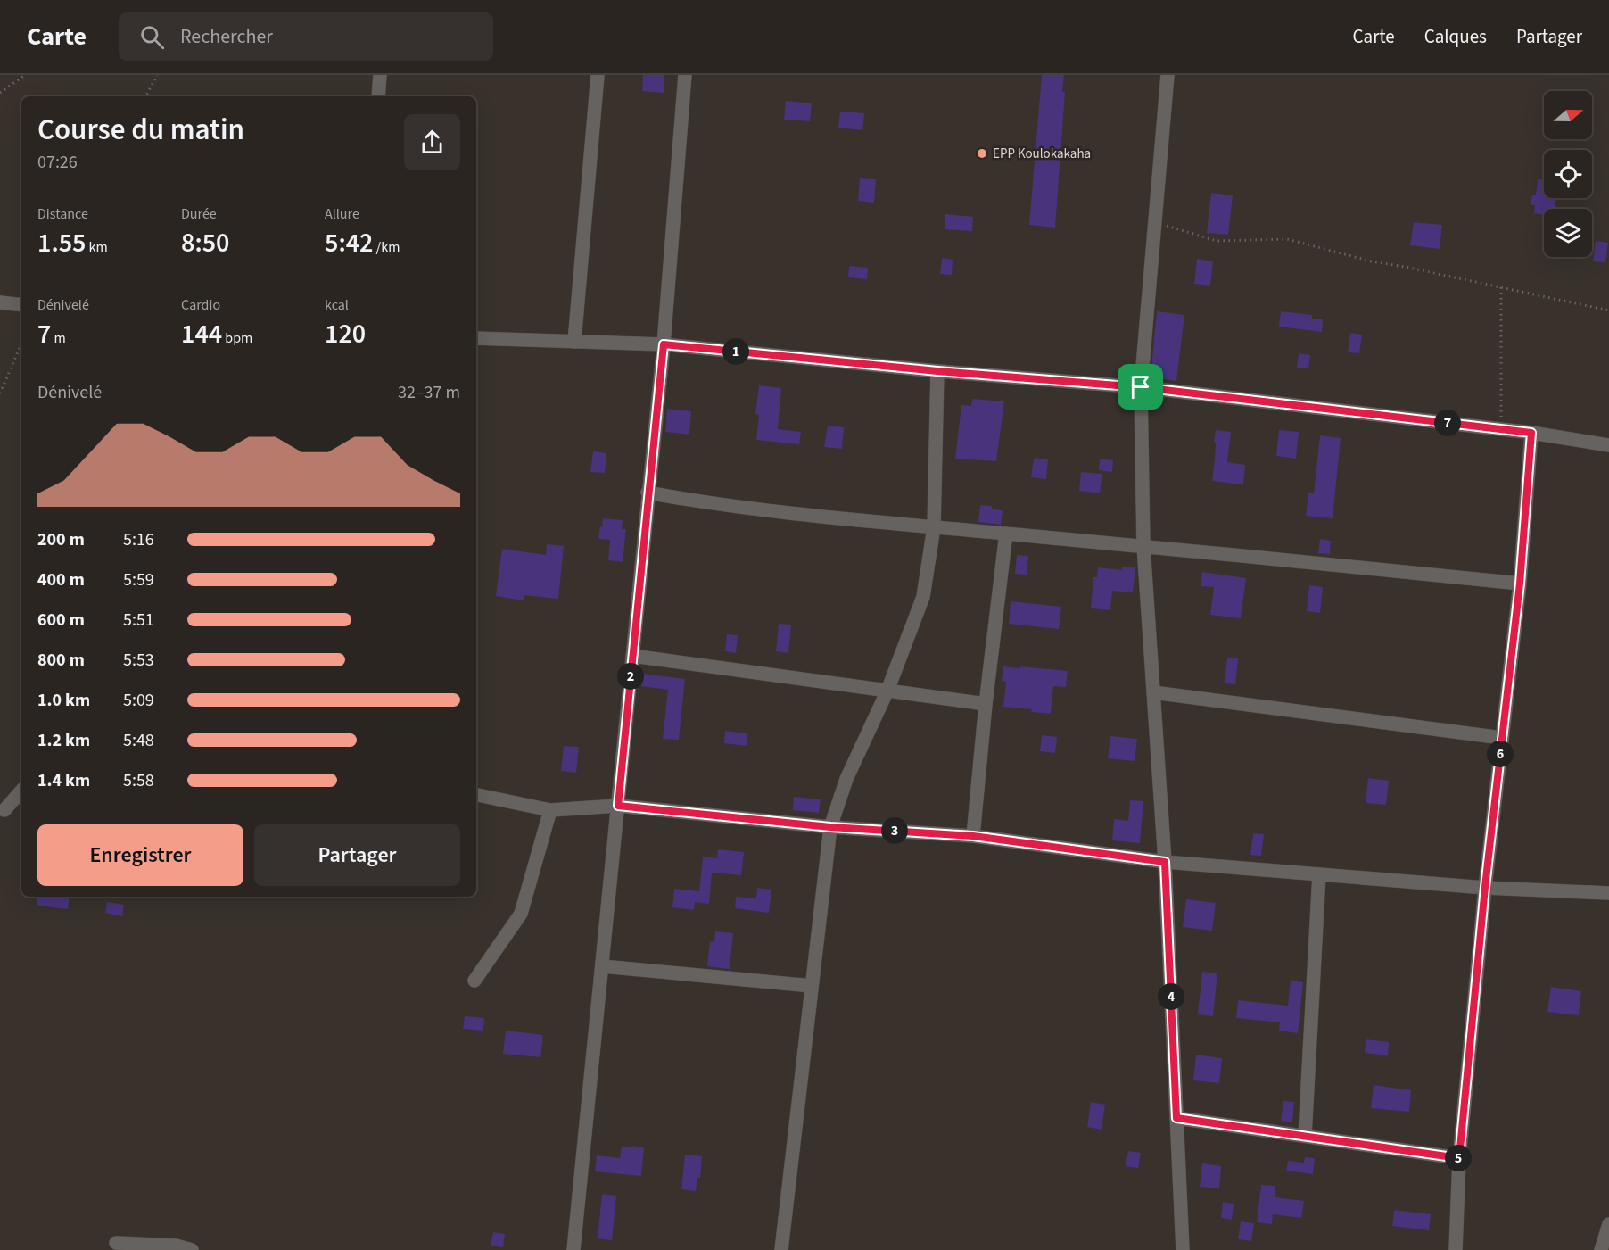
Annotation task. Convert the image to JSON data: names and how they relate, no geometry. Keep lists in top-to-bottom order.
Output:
{
  "places": ["EPP Koulokakaha"],
  "north": "right",
  "page": {
    "header": "Carte",
    "search": "Rechercher",
    "nav": ["Carte", "Calques", "Partager"],
    "heading": ["Course du matin", "07:26"],
    "stats": [
      ["Distance", "1.55 km"],
      ["Durée", "8:50"],
      ["Allure", "5:42 /km"],
      ["Dénivelé", "7 m"],
      ["Cardio", "144 bpm"],
      ["kcal", "120"]
    ],
    "pins": [
      "1",
      "7",
      "2",
      "6",
      "3",
      "4",
      "5"
    ],
    "chart": ["Dénivelé", "32–37 m"],
    "list": [
      {
        "name": "200 m",
        "note": "5:16"
      },
      {
        "name": "400 m",
        "note": "5:59"
      },
      {
        "name": "600 m",
        "note": "5:51"
      },
      {
        "name": "800 m",
        "note": "5:53"
      },
      {
        "name": "1.0 km",
        "note": "5:09"
      },
      {
        "name": "1.2 km",
        "note": "5:48"
      },
      {
        "name": "1.4 km",
        "note": "5:58"
      }
    ],
    "buttons": ["Enregistrer", "Partager"]
  }
}
